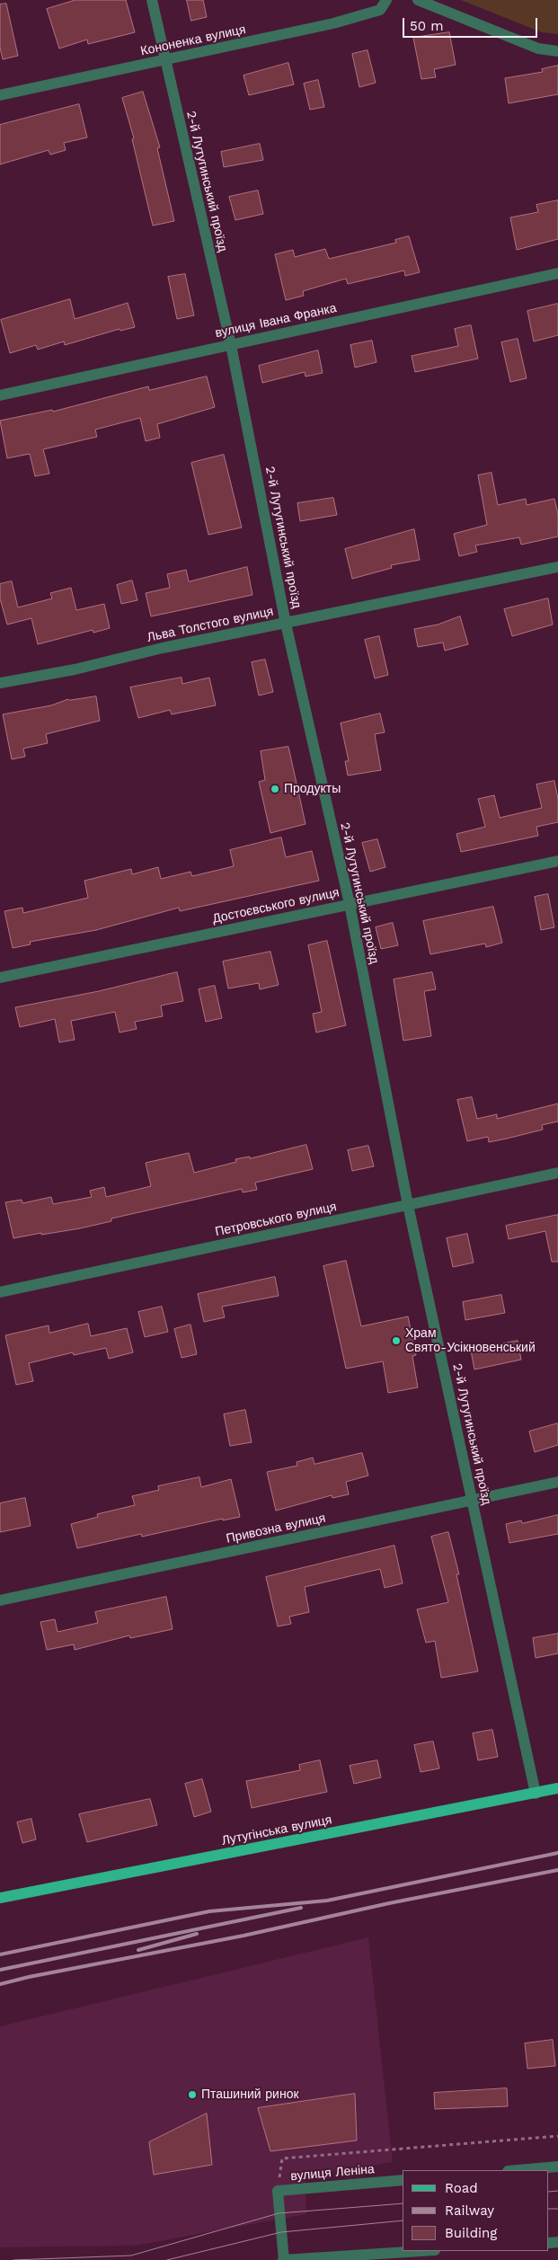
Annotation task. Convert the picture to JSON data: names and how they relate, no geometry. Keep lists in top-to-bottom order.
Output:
{
  "streets": {
    "main road": ["Лутугінська вулиця"],
    "street": [
      "Кононенка вулиця",
      "2-й Лутугинський проїзд",
      "вулиця Івана Франка",
      "Льва Толстого вулиця",
      "Достоєвського вулиця",
      "Петровського вулиця",
      "Привозна вулиця",
      "вулиця Леніна"
    ]
  },
  "crossings": [
    ["Кононенка вулиця", "2-й Лутугинський проїзд"],
    ["2-й Лутугинський проїзд", "вулиця Івана Франка"],
    ["2-й Лутугинський проїзд", "Льва Толстого вулиця"],
    ["2-й Лутугинський проїзд", "Достоєвського вулиця"],
    ["2-й Лутугинський проїзд", "Петровського вулиця"],
    ["2-й Лутугинський проїзд", "Привозна вулиця"],
    ["2-й Лутугинський проїзд", "Лутугінська вулиця"]
  ],
  "places": ["Продукты", "Храм Свято-Усікновенський", "Пташиний ринок"],
  "legend": ["Road", "Railway", "Building"],
  "scale_bar": "50 m"
}
